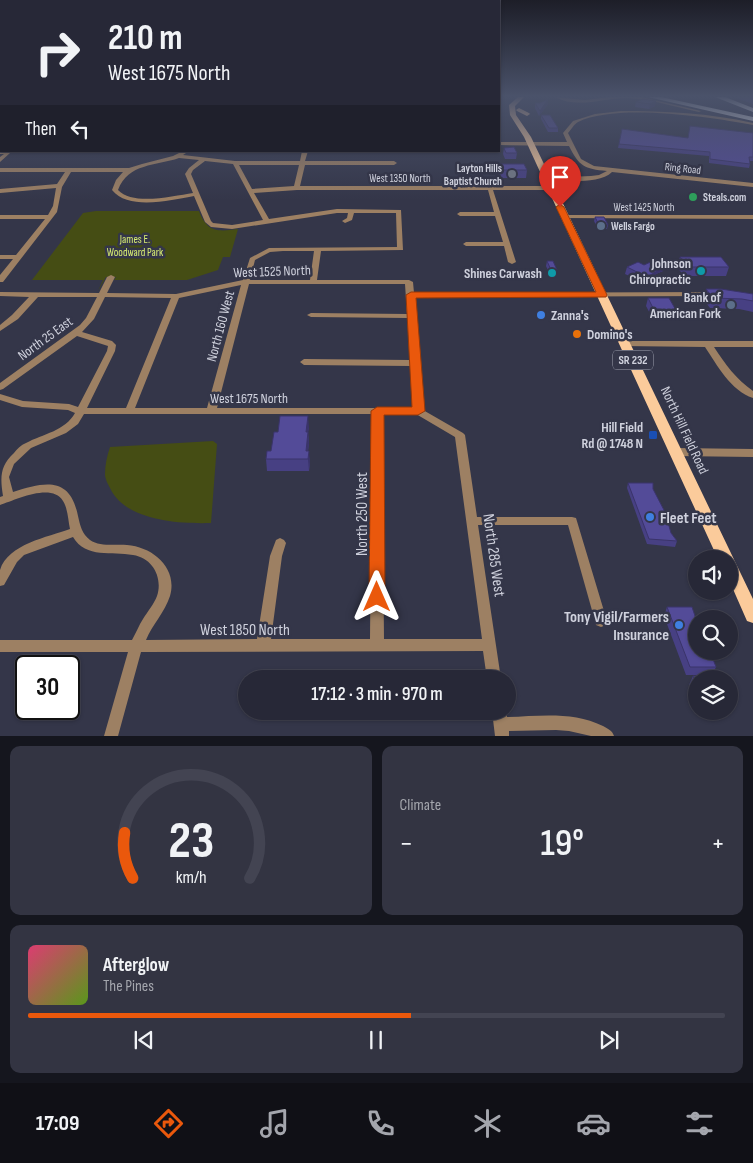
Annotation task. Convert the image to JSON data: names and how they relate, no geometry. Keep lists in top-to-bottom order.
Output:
{
  "streets": {
    "main road": ["SR 232", "North Hill Field Road"],
    "street": [
      "Ring Road",
      "West 1350 North",
      "West 1425 North",
      "West 1525 North",
      "North 160 West",
      "North 25 East",
      "West 1675 North",
      "North 250 West",
      "North 285 West",
      "West 1850 North"
    ]
  },
  "crossings": [
    ["Ring Road", "North Hill Field Road"],
    ["West 1350 North", "North Hill Field Road"],
    ["West 1425 North", "North Hill Field Road"],
    ["West 1525 North", "North 160 West"],
    ["West 1525 North", "North 25 East"],
    ["North 160 West", "West 1675 North"],
    ["West 1675 North", "North 250 West"],
    ["West 1675 North", "North 285 West"],
    ["North 250 West", "West 1850 North"],
    ["North 285 West", "West 1850 North"]
  ],
  "parks": ["James E. Woodward Park"],
  "places": {
    "other": [
      "Layton Hills Baptist Church",
      "Steals.com",
      "Wells Fargo",
      "Johnson Chiropractic",
      "Shines Carwash",
      "Bank of American Fork",
      "Zanna's",
      "Domino's",
      "Fleet Feet",
      "Tony Vigil/Farmers Insurance"
    ],
    "transit": ["Hill Field Rd @ 1748 N"]
  },
  "page": {
    "turn": ["210 m", "West 1675 North"],
    "then": "Then",
    "limit": "30",
    "trip": "17:12 · 3 min · 970 m",
    "tile": "Climate",
    "heat": ["−", "19°", "+"],
    "song": ["Afterglow", "The Pines"],
    "tabs": "17:09",
    "gauge": ["23", "km/h"]
  }
}
